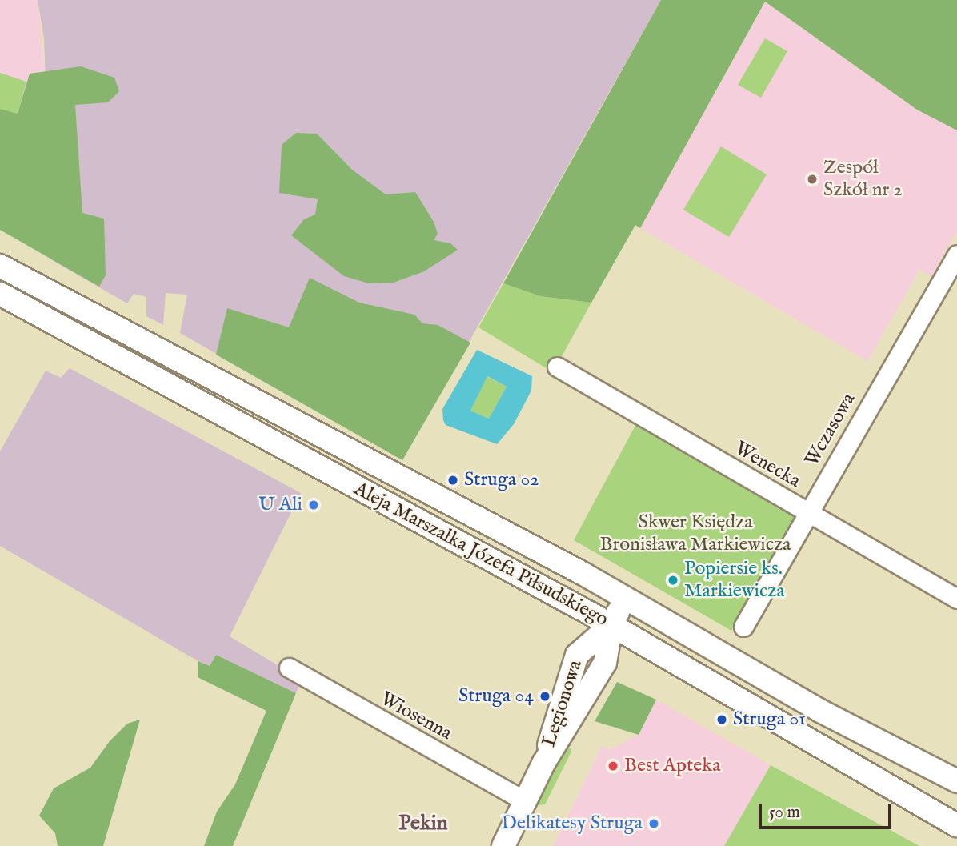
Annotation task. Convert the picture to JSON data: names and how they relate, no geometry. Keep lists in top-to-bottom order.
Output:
{
  "streets": {
    "main road": ["Aleja Marszałka Józefa Piłsudskiego", "Legionowa"],
    "street": ["Wczasowa", "Wenecka", "Wiosenna"]
  },
  "crossings": [
    ["Wczasowa", "Wenecka"],
    ["Aleja Marszałka Józefa Piłsudskiego", "Legionowa"],
    ["Legionowa", "Wiosenna"]
  ],
  "districts": ["Pekin"],
  "parks": ["Skwer Księdza Bronisława Markiewicza"],
  "places": [
    "Zespół Szkół nr 2",
    "Struga 02",
    "U Ali",
    "Popiersie ks. Markiewicza",
    "Struga 04",
    "Struga 01",
    "Best Apteka",
    "Delikatesy Struga"
  ],
  "scale_bar": "50 m"
}
